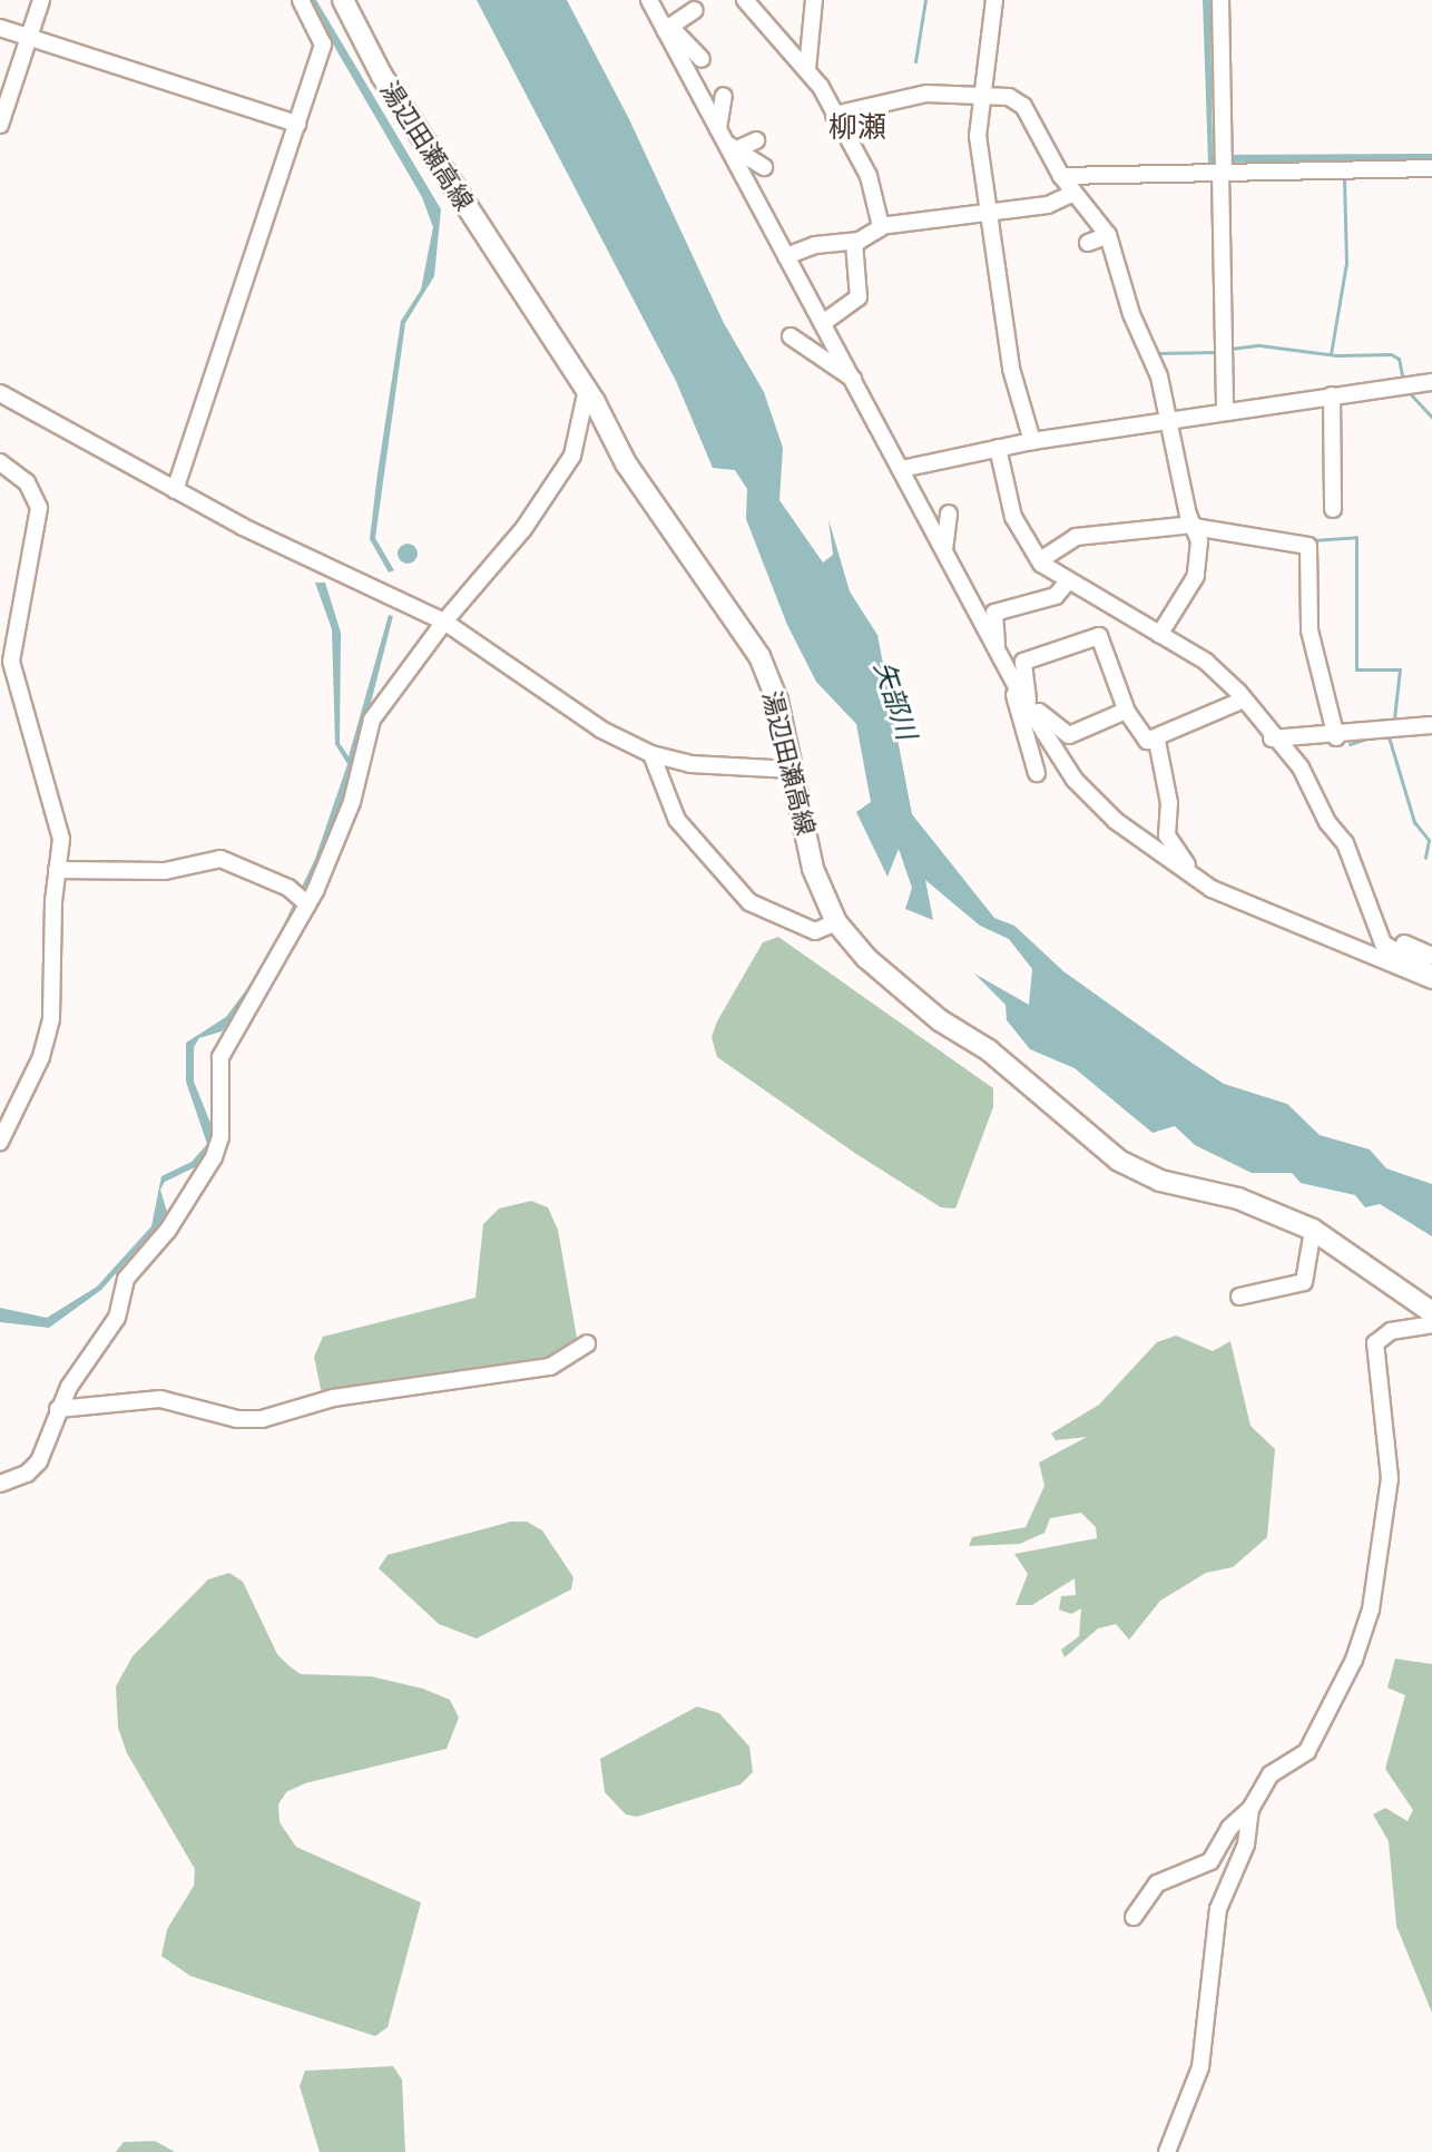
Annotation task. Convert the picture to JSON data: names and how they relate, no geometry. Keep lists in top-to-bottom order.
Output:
{
  "streets": {
    "main road": ["湯辺田瀬高線"]
  },
  "districts": ["柳瀬"],
  "water": ["矢部川"]
}
